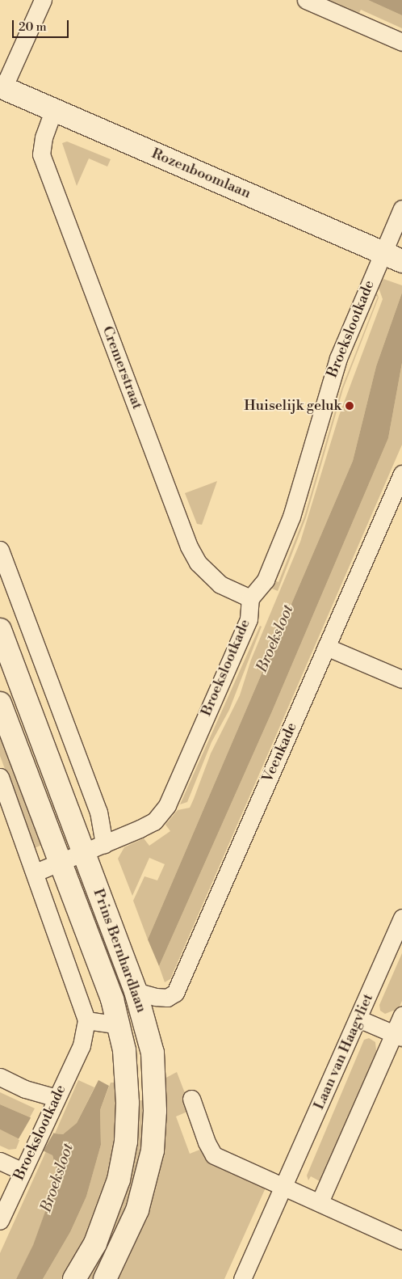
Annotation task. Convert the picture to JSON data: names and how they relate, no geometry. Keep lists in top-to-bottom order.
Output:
{
  "streets": {
    "main road": ["Rozenboomlaan", "Prins Bernhardlaan"],
    "street": [
      "Broekslootkade",
      "Cremerstraat",
      "Veenkade",
      "Laan van Haagvliet"
    ]
  },
  "crossings": [
    ["Rozenboomlaan", "Broekslootkade"],
    ["Rozenboomlaan", "Cremerstraat"],
    ["Broekslootkade", "Cremerstraat"],
    ["Broekslootkade", "Prins Bernhardlaan"],
    ["Veenkade", "Prins Bernhardlaan"]
  ],
  "water": ["Broeksloot"],
  "places": ["Huiselijk geluk"],
  "scale_bar": "20 m"
}
